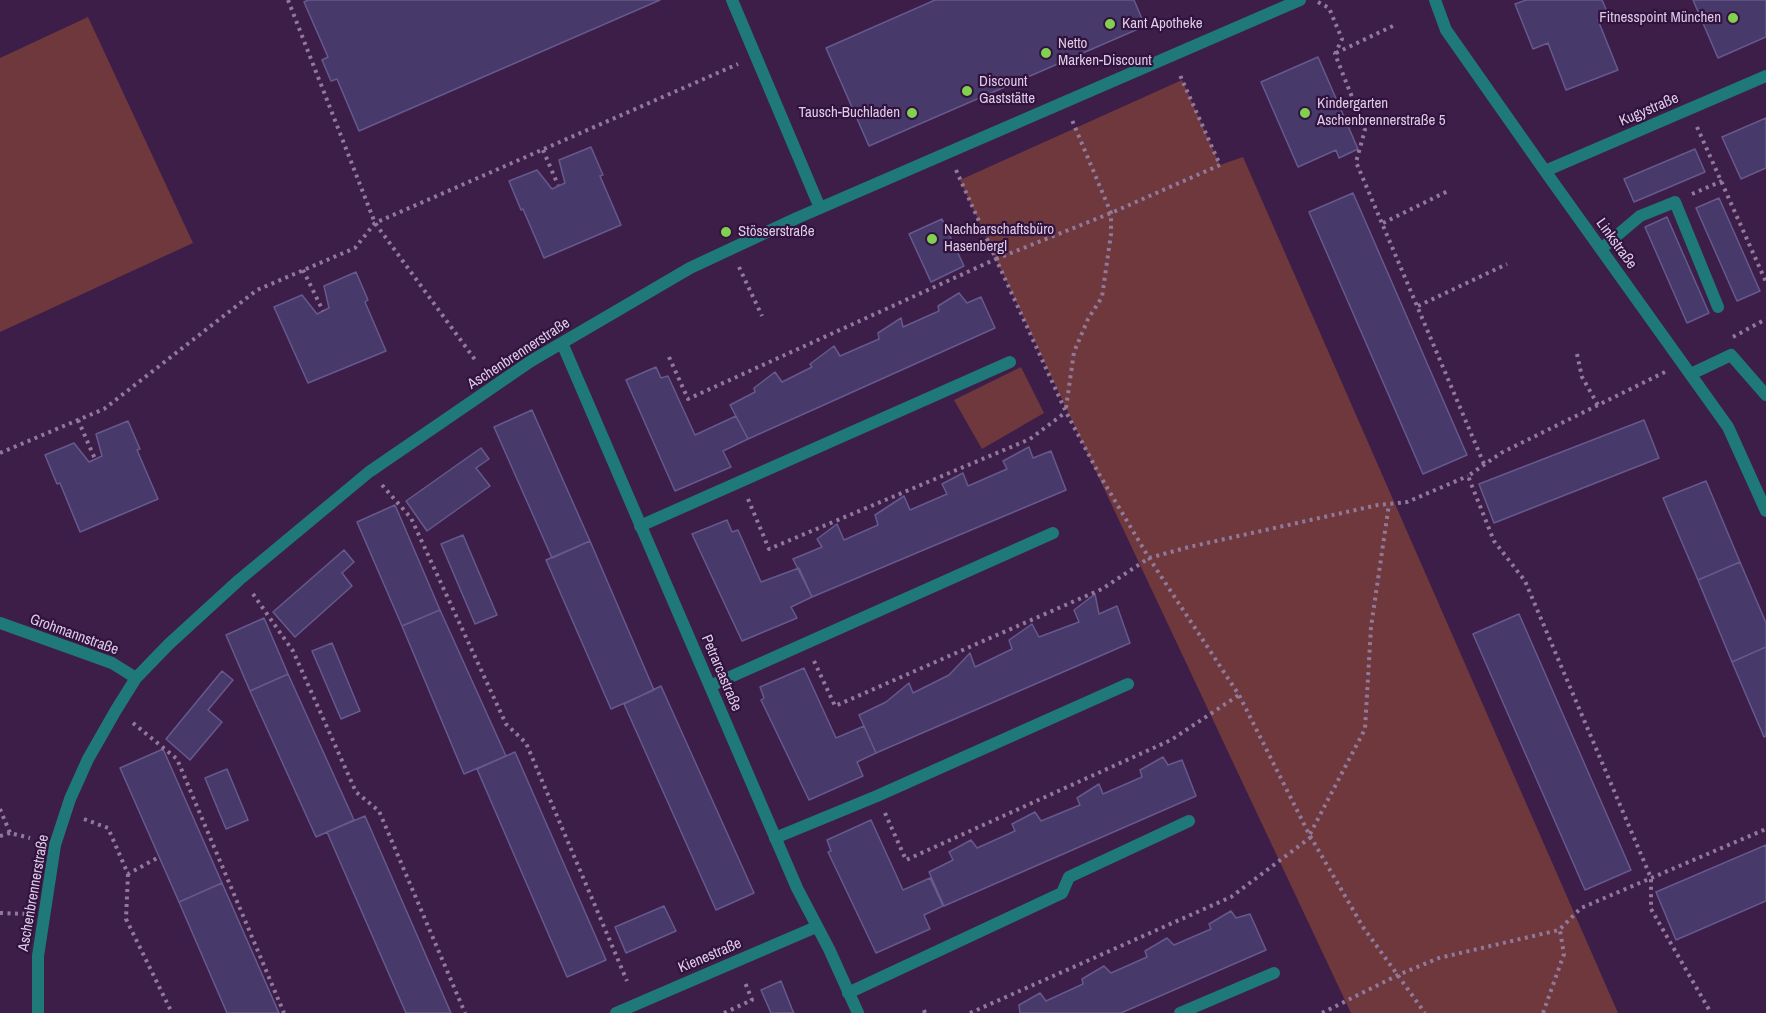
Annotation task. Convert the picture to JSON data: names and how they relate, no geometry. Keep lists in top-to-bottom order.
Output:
{
  "streets": {
    "street": [
      "Kugystraße",
      "Linkstraße",
      "Aschenbrennerstraße",
      "Grohmannstraße",
      "Petrarcastraße",
      "Kienestraße"
    ]
  },
  "crossings": [
    ["Kugystraße", "Linkstraße"],
    ["Aschenbrennerstraße", "Grohmannstraße"],
    ["Aschenbrennerstraße", "Petrarcastraße"],
    ["Petrarcastraße", "Kienestraße"]
  ],
  "places": [
    "Fitnesspoint München",
    "Kant Apotheke",
    "Netto Marken-Discount",
    "Discount Gaststätte",
    "Tausch-Buchladen",
    "Kindergarten Aschenbrennerstraße 5",
    "Stösserstraße",
    "Nachbarschaftsbüro Hasenbergl"
  ]
}
